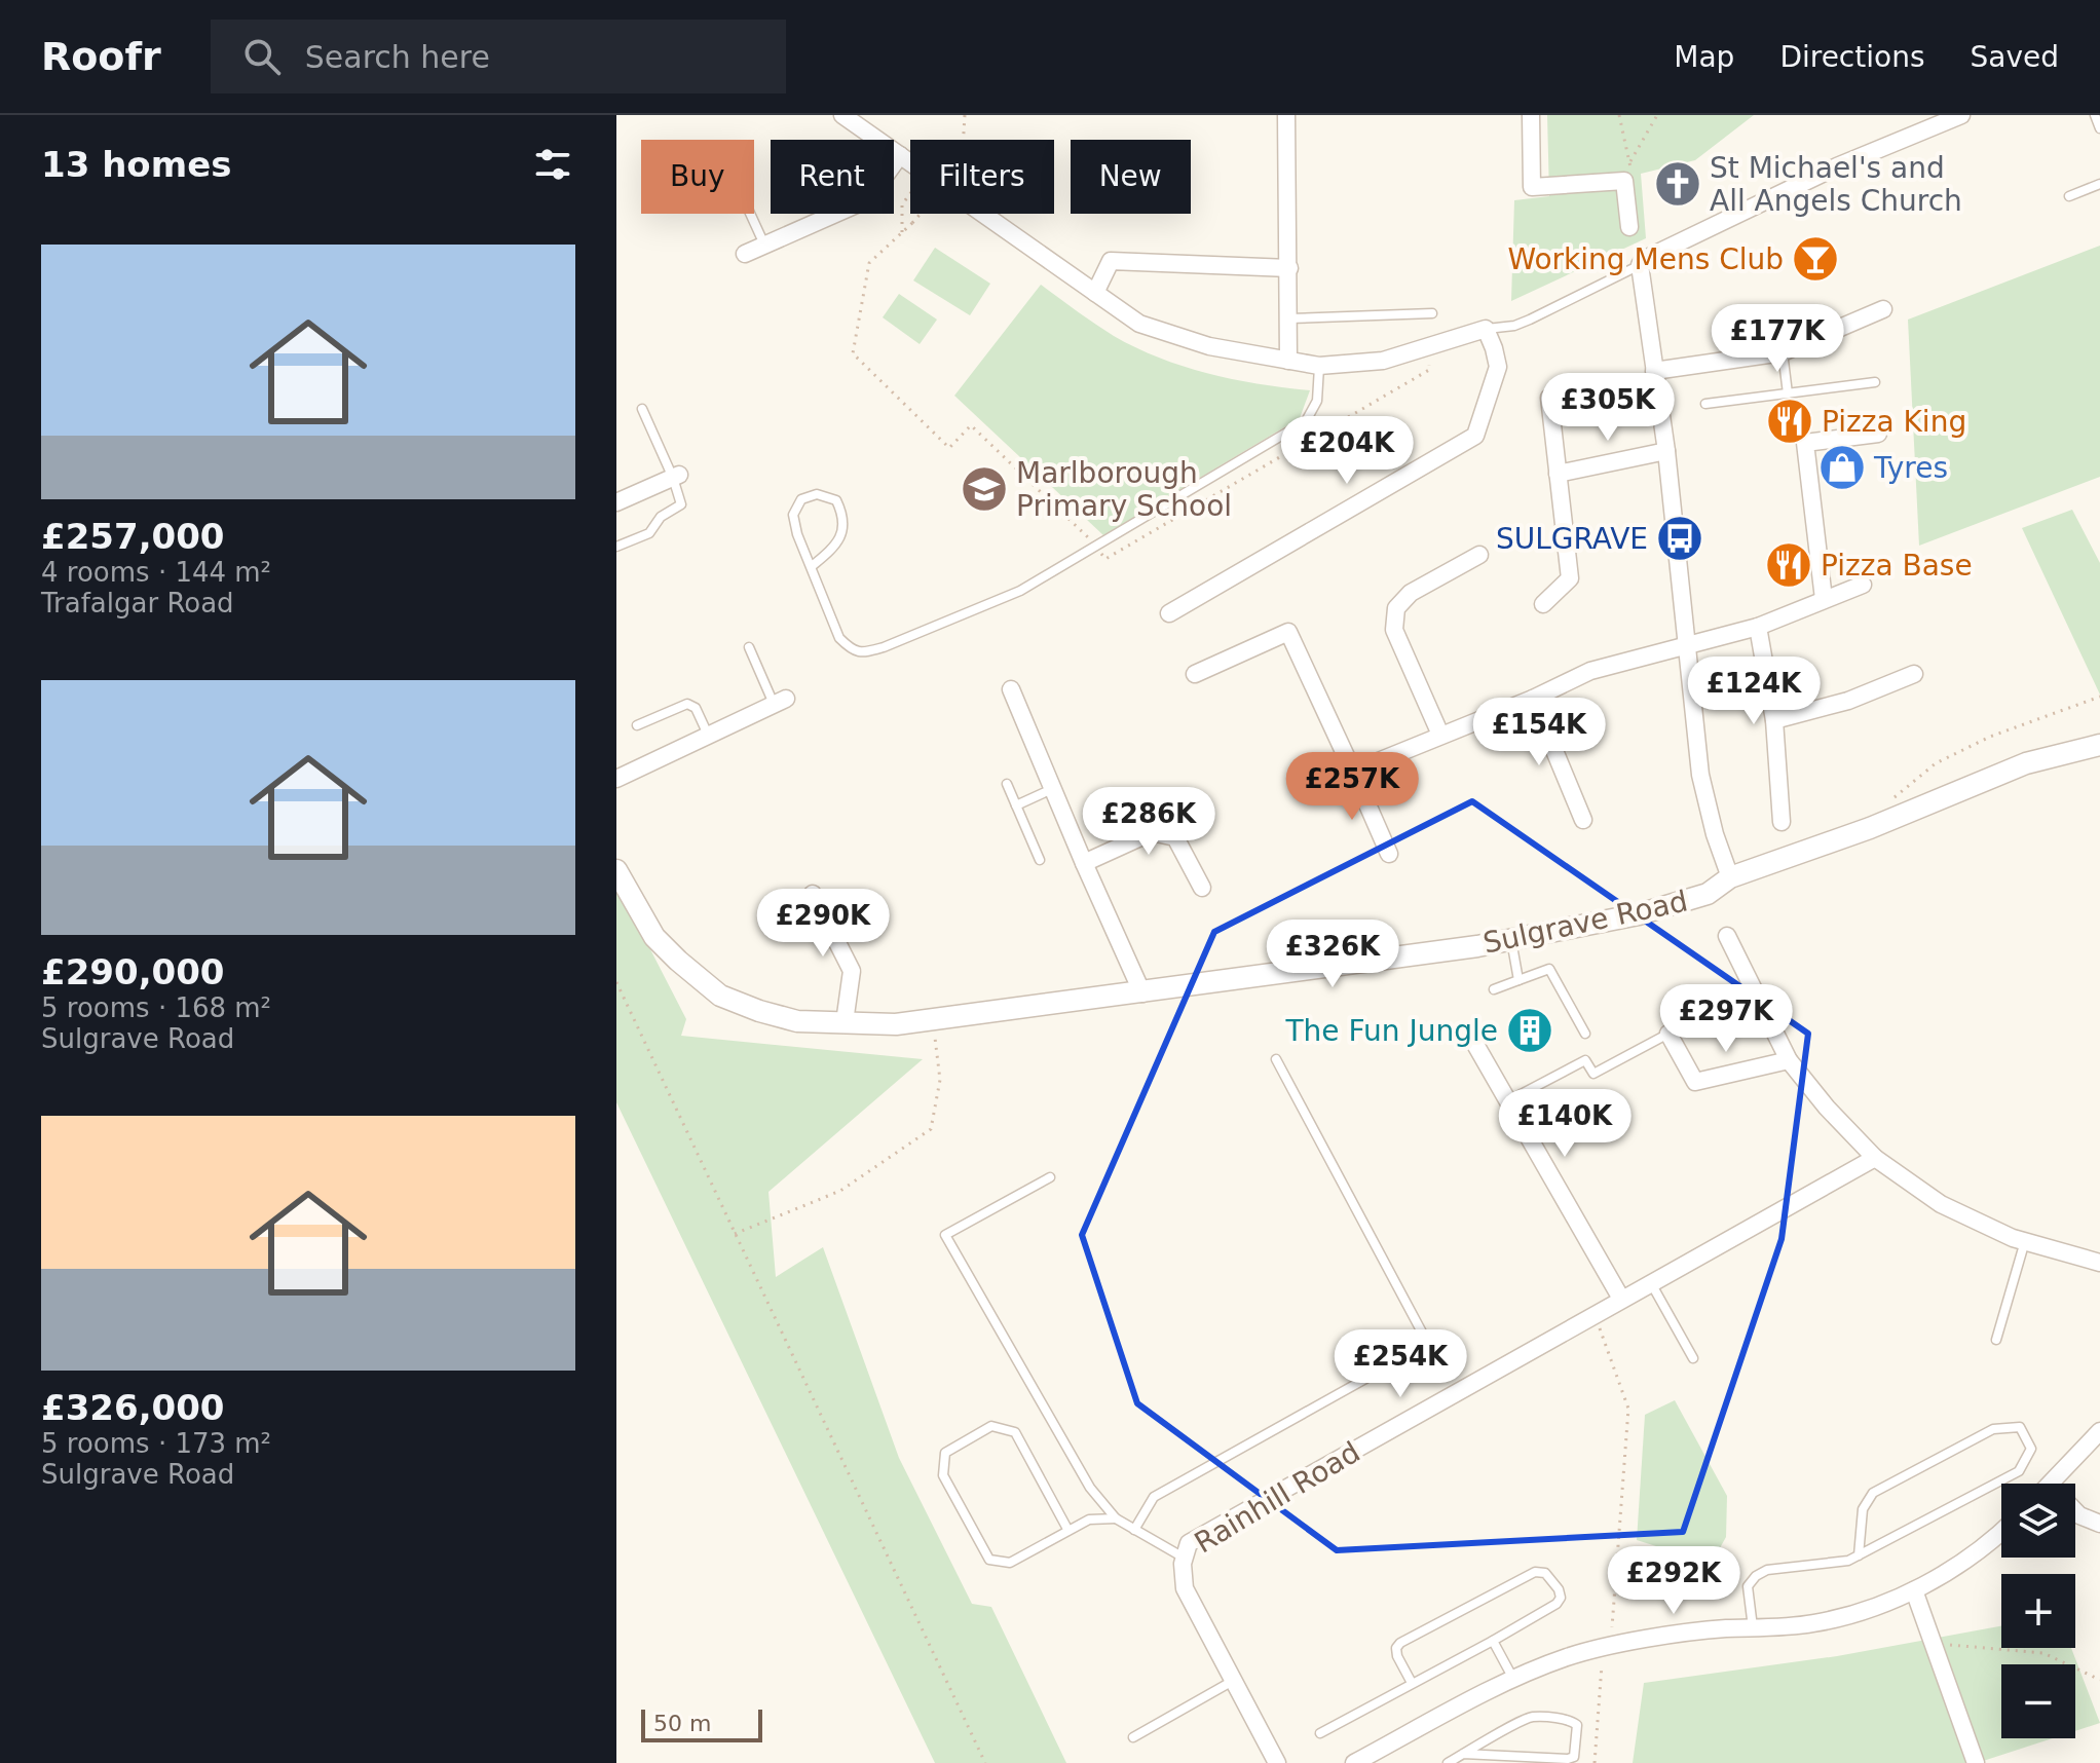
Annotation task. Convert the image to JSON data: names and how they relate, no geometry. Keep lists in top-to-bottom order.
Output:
{
  "streets": {
    "street": ["Sulgrave Road", "Rainhill Road"]
  },
  "places": {
    "church": ["St Michael's and All Angels Church"],
    "bar": ["Working Mens Club"],
    "restaurant": ["Pizza King", "Pizza Base"],
    "shop": ["Tyres"],
    "school or university": ["Marlborough Primary School"],
    "bus stop": ["SULGRAVE"],
    "building": ["The Fun Jungle"]
  },
  "scale_bar": "50 m",
  "page": {
    "header": "Roofr",
    "search": "Search here",
    "nav": ["Map", "Directions", "Saved"],
    "heading": "13 homes",
    "chip": [
      "Buy",
      "Rent",
      "Filters",
      "New"
    ],
    "list": [
      {
        "name": "£257,000",
        "note": "4 rooms · 144 m² · Trafalgar Road"
      },
      {
        "name": "£290,000",
        "note": "5 rooms · 168 m² · Sulgrave Road"
      },
      {
        "name": "£326,000",
        "note": "5 rooms · 173 m² · Sulgrave Road"
      }
    ],
    "price": [
      "£177K",
      "£305K",
      "£204K",
      "£124K",
      "£154K",
      "£257K",
      "£286K",
      "£290K",
      "£326K",
      "£297K",
      "£140K",
      "£254K",
      "£292K"
    ],
    "map_buttons": ["+", "−"],
    "scale": "50 m"
  }
}
